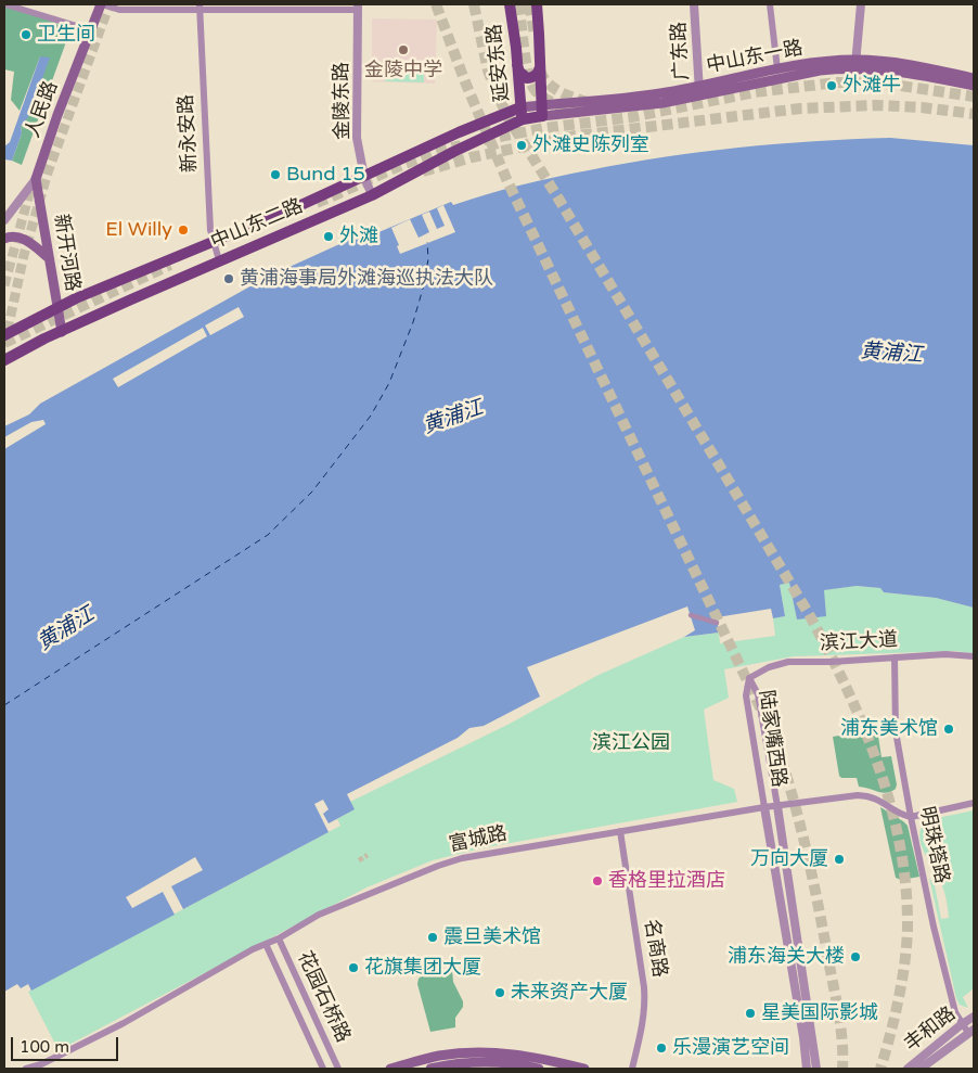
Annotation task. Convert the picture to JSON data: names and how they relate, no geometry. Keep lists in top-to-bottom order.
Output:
{
  "streets": {
    "main road": [
      "中山东一路",
      "延安东路",
      "人民路",
      "中山东二路",
      "新开河路"
    ],
    "street": [
      "广东路",
      "金陵东路",
      "新永安路",
      "滨江大道",
      "陆家嘴西路",
      "富城路",
      "明珠塔路",
      "名商路",
      "花园石桥路",
      "丰和路"
    ]
  },
  "crossings": [
    ["广东路", "中山东一路"],
    ["中山东一路", "延安东路"],
    ["延安东路", "中山东二路"],
    ["金陵东路", "中山东二路"],
    ["人民路", "新开河路"],
    ["新永安路", "中山东二路"],
    ["中山东二路", "新开河路"],
    ["滨江大道", "陆家嘴西路"],
    ["滨江大道", "明珠塔路"],
    ["陆家嘴西路", "富城路"],
    ["富城路", "明珠塔路"],
    ["富城路", "名商路"],
    ["富城路", "花园石桥路"],
    ["明珠塔路", "丰和路"]
  ],
  "water": ["黄浦江"],
  "parks": ["滨江公园"],
  "places": [
    "卫生间",
    "金陵中学",
    "外滩牛",
    "外滩史陈列室",
    "Bund 15",
    "El Willy",
    "外滩",
    "黄浦海事局外滩海巡执法大队",
    "浦东美术馆",
    "万向大厦",
    "香格里拉酒店",
    "震旦美术馆",
    "浦东海关大楼",
    "花旗集团大厦",
    "未来资产大厦",
    "星美国际影城",
    "乐漫演艺空间"
  ],
  "scale_bar": "100 m"
}
